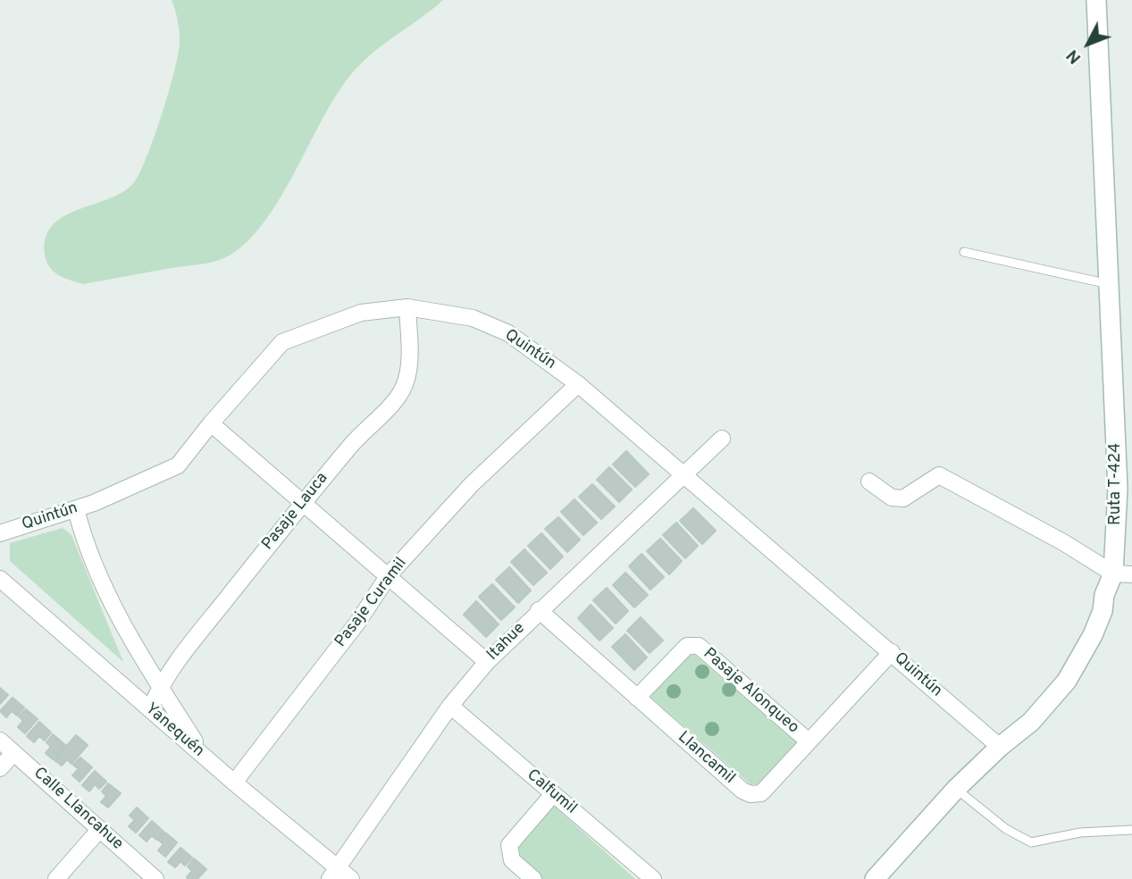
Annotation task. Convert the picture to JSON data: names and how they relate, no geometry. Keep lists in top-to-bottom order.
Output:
{
  "streets": {
    "street": [
      "Quintún",
      "Ruta T-424",
      "Pasaje Lauca",
      "Pasaje Curamil",
      "Itahue",
      "Pasaje Alonqueo",
      "Yanequén",
      "Llancamil",
      "Calfumil",
      "Calle Llancahue"
    ]
  },
  "crossings": [
    ["Quintún", "Ruta T-424"],
    ["Quintún", "Pasaje Lauca"],
    ["Quintún", "Pasaje Curamil"],
    ["Quintún", "Itahue"],
    ["Quintún", "Llancamil"],
    ["Pasaje Lauca", "Yanequén"],
    ["Pasaje Curamil", "Yanequén"],
    ["Itahue", "Yanequén"],
    ["Itahue", "Llancamil"],
    ["Itahue", "Calfumil"],
    ["Pasaje Alonqueo", "Llancamil"]
  ],
  "north": "bottom left"
}
